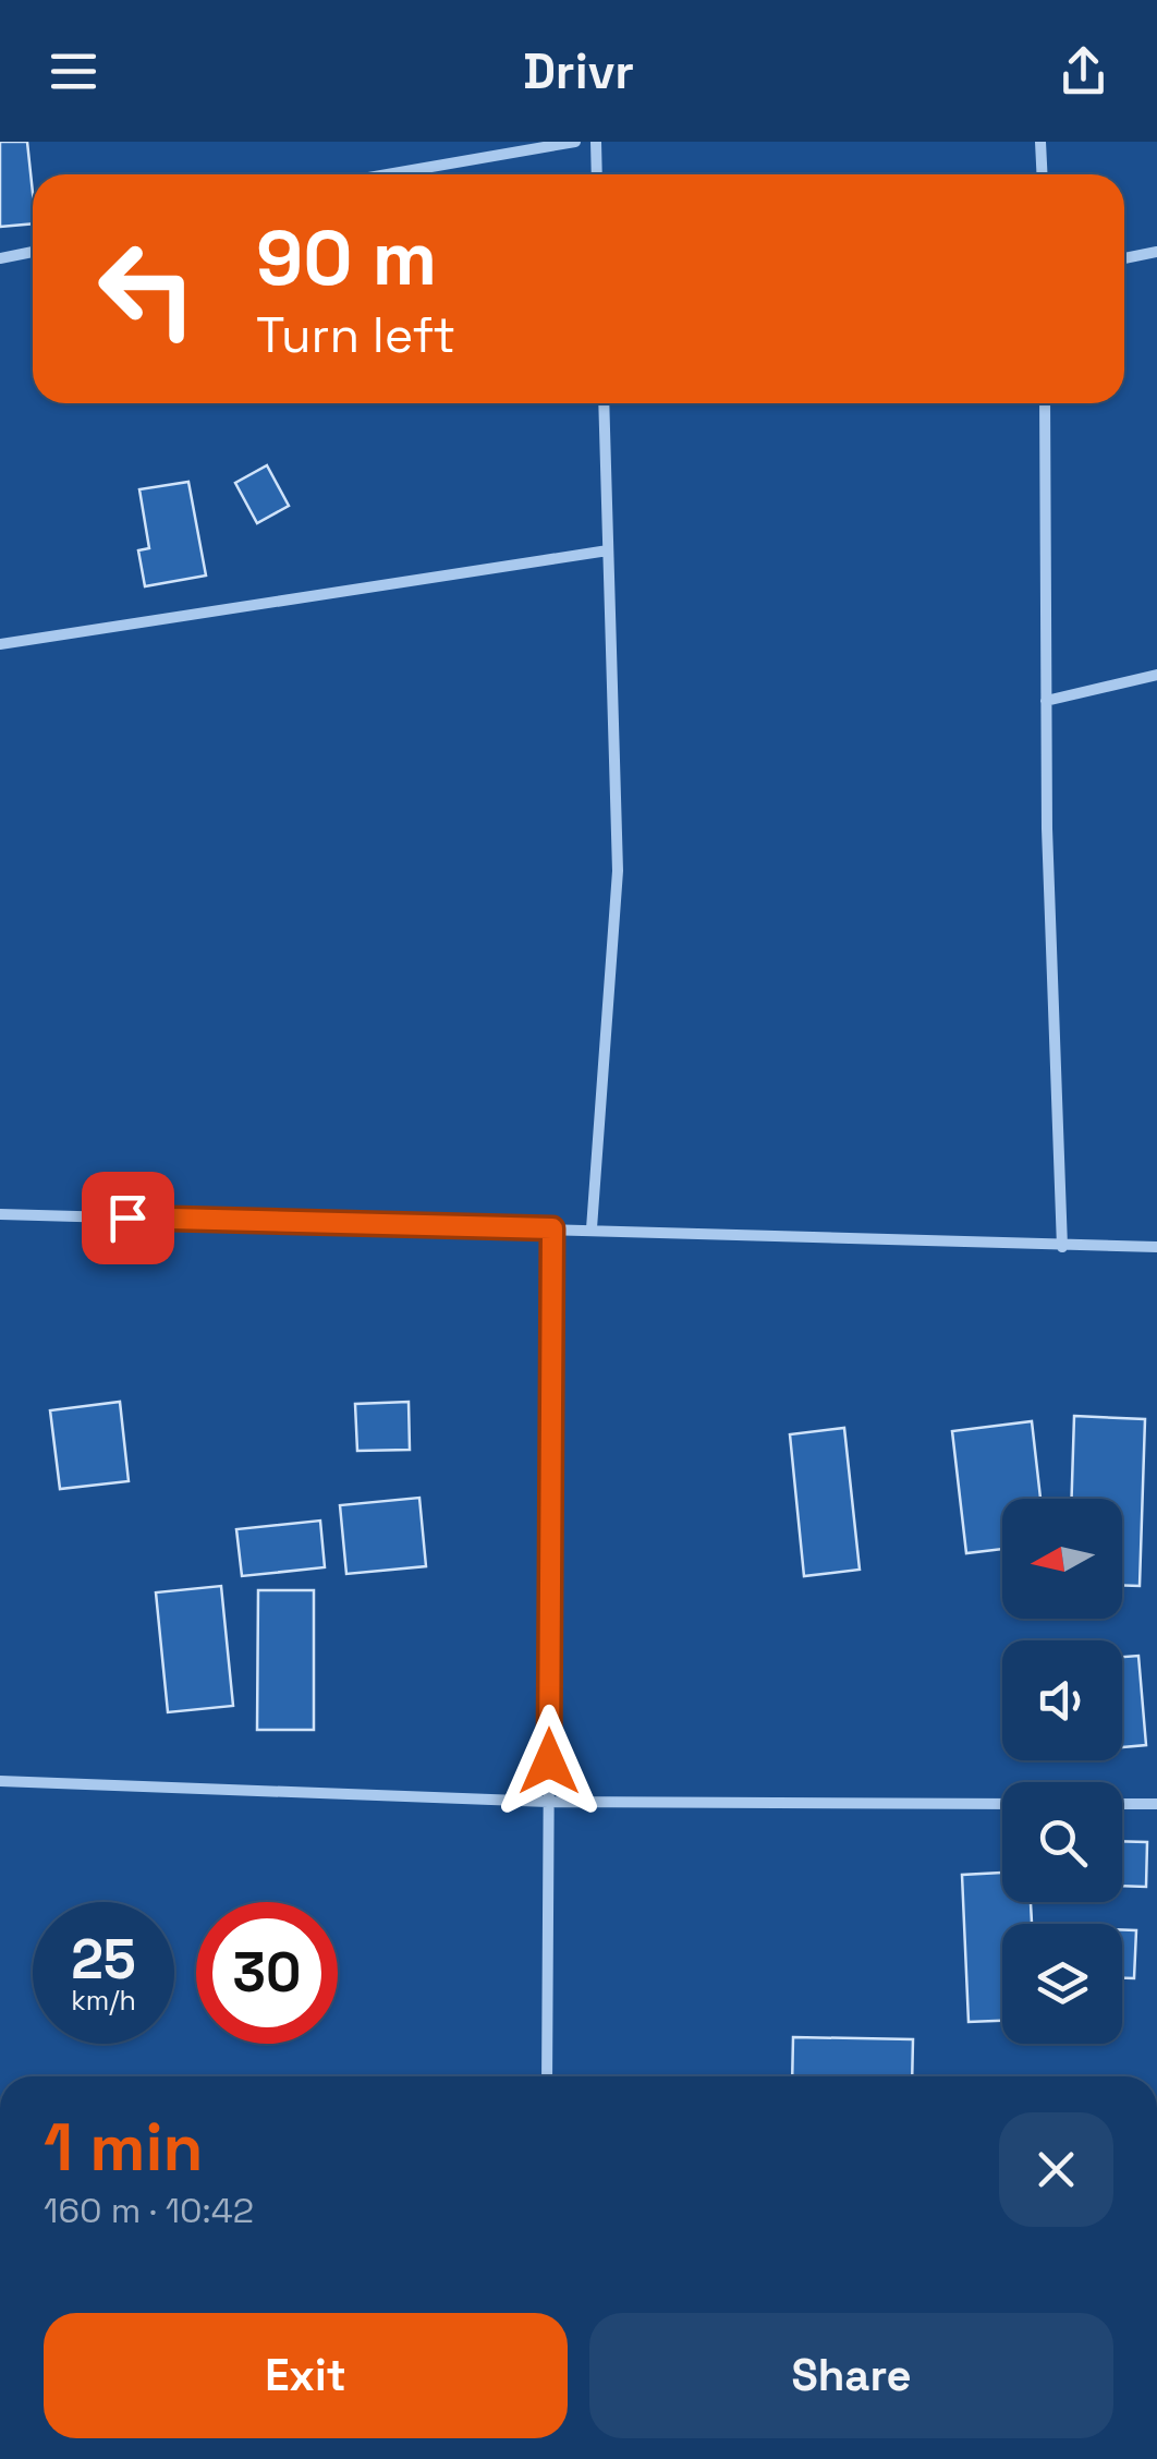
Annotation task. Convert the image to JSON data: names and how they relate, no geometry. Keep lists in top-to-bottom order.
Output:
{
  "north": "left",
  "page": {
    "header": "Drivr",
    "turn": ["90 m", "Turn left"],
    "speed": "25 km/h",
    "limit": "30",
    "heading": ["1 min", "160 m · 10:42"],
    "buttons": ["Exit", "Share"]
  }
}
